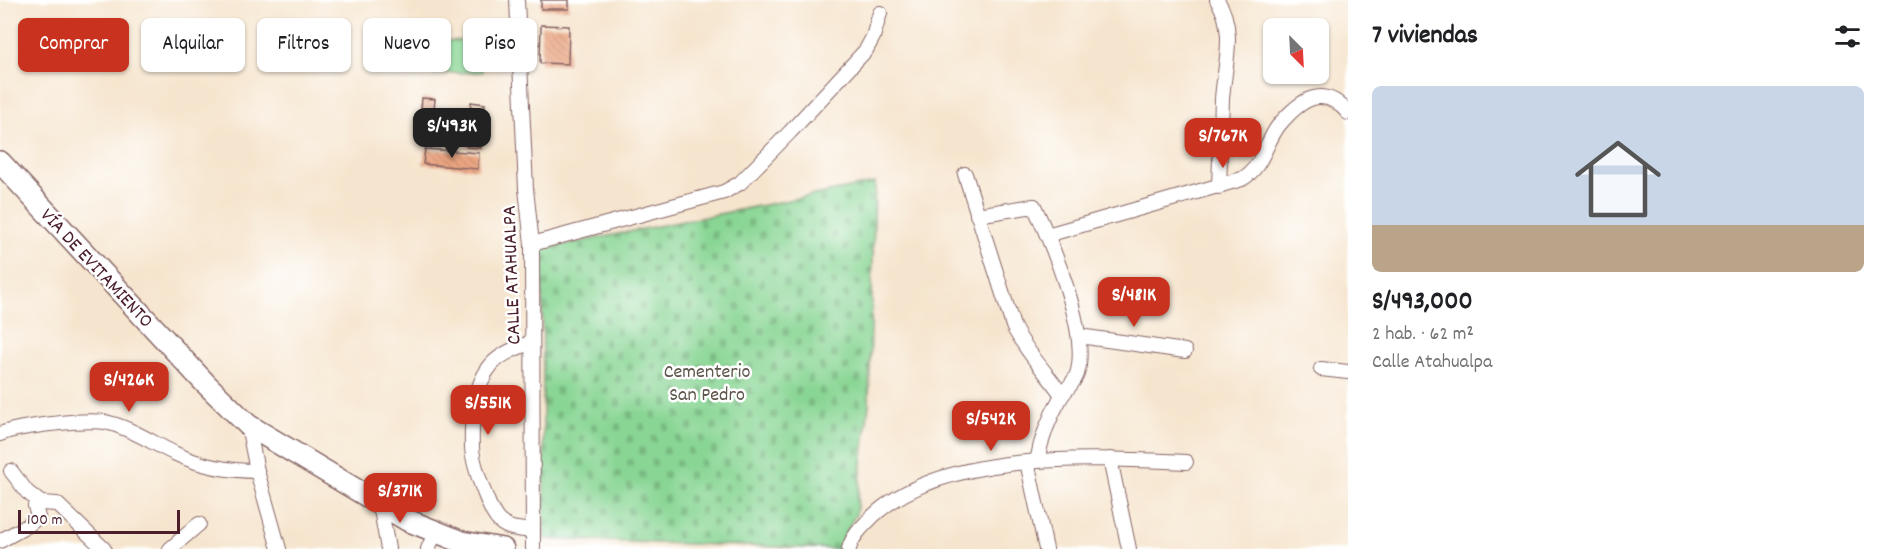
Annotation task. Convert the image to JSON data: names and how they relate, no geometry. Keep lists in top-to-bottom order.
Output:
{
  "streets": {
    "main road": ["VÍA DE EVITAMIENTO"],
    "street": ["CALLE ATAHUALPA"]
  },
  "parks": ["Cementerio San Pedro"],
  "scale_bar": "100 m",
  "north": "bottom right",
  "page": {
    "heading": "7 viviendas",
    "chip": [
      "Comprar",
      "Alquilar",
      "Filtros",
      "Nuevo",
      "Piso"
    ],
    "list": [
      {
        "name": "S/493,000",
        "note": "2 hab. · 62 m² · Calle Atahualpa"
      }
    ],
    "price": [
      "S/493K",
      "S/767K",
      "S/481K",
      "S/426K",
      "S/551K",
      "S/542K",
      "S/371K"
    ],
    "scale": "100 m"
  }
}
